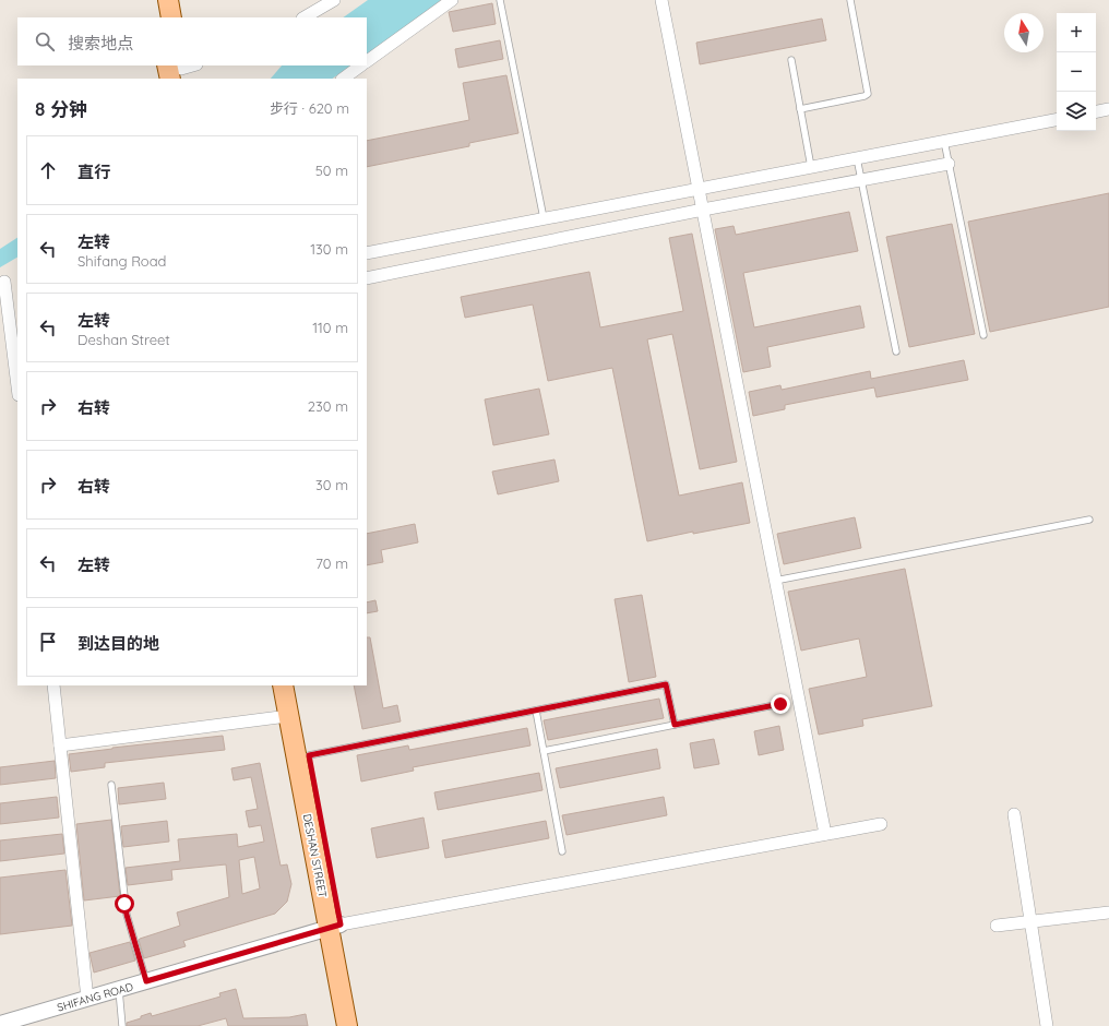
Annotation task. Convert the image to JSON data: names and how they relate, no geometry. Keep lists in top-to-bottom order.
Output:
{
  "streets": {
    "main road": ["DESHAN STREET"],
    "street": ["SHIFANG ROAD"]
  },
  "crossings": [
    ["DESHAN STREET", "SHIFANG ROAD"]
  ],
  "north": "top",
  "page": {
    "map_buttons": ["+", "−"],
    "search": "搜索地点",
    "heading": ["8 分钟", "步行 · 620 m"],
    "list": [
      ["直行", "50 m"],
      ["左转", "Shifang Road", "130 m"],
      ["左转", "Deshan Street", "110 m"],
      ["右转", "230 m"],
      ["右转", "30 m"],
      ["左转", "70 m"],
      "到达目的地"
    ]
  }
}
